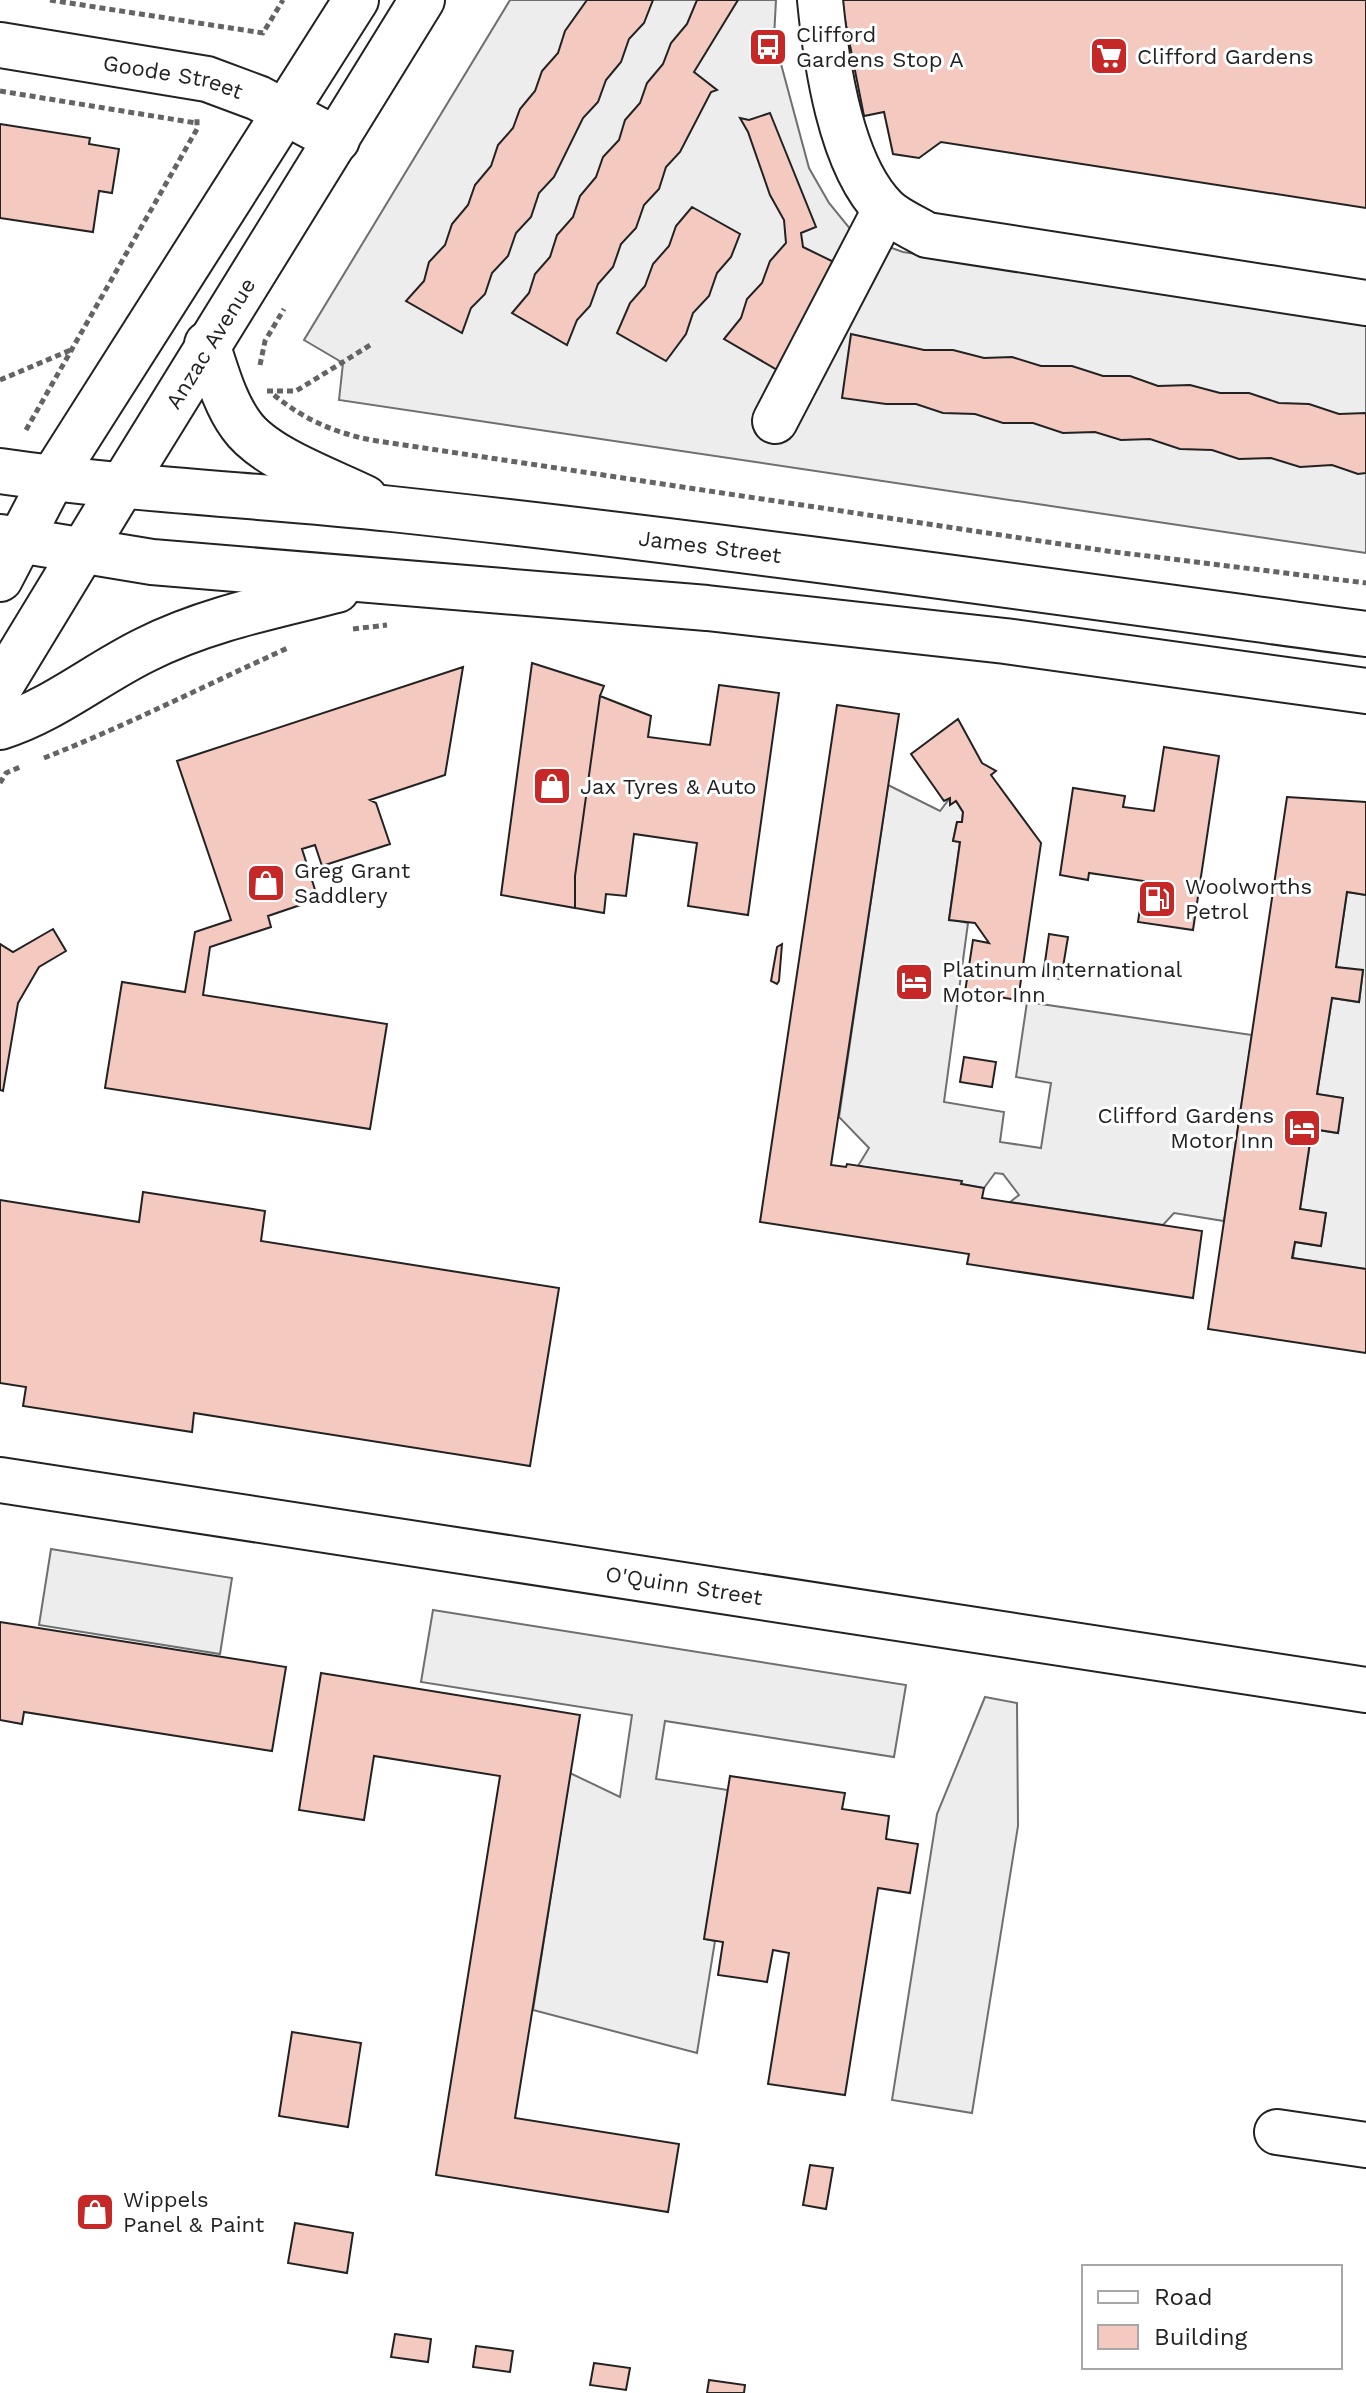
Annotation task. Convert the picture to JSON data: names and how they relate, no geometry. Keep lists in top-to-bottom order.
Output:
{
  "streets": {
    "main road": [
      "Goode Street",
      "Anzac Avenue",
      "James Street",
      "O'Quinn Street"
    ]
  },
  "crossings": [
    ["Goode Street", "Anzac Avenue"],
    ["Anzac Avenue", "James Street"]
  ],
  "places": {
    "bus stop": ["Clifford Gardens Stop A"],
    "supermarket": ["Clifford Gardens"],
    "shop": ["Jax Tyres & Auto", "Greg Grant Saddlery", "Wippels Panel & Paint"],
    "fuel station": ["Woolworths Petrol"],
    "hotel": ["Platinum International Motor Inn", "Clifford Gardens Motor Inn"]
  },
  "legend": ["Road", "Building"]
}
